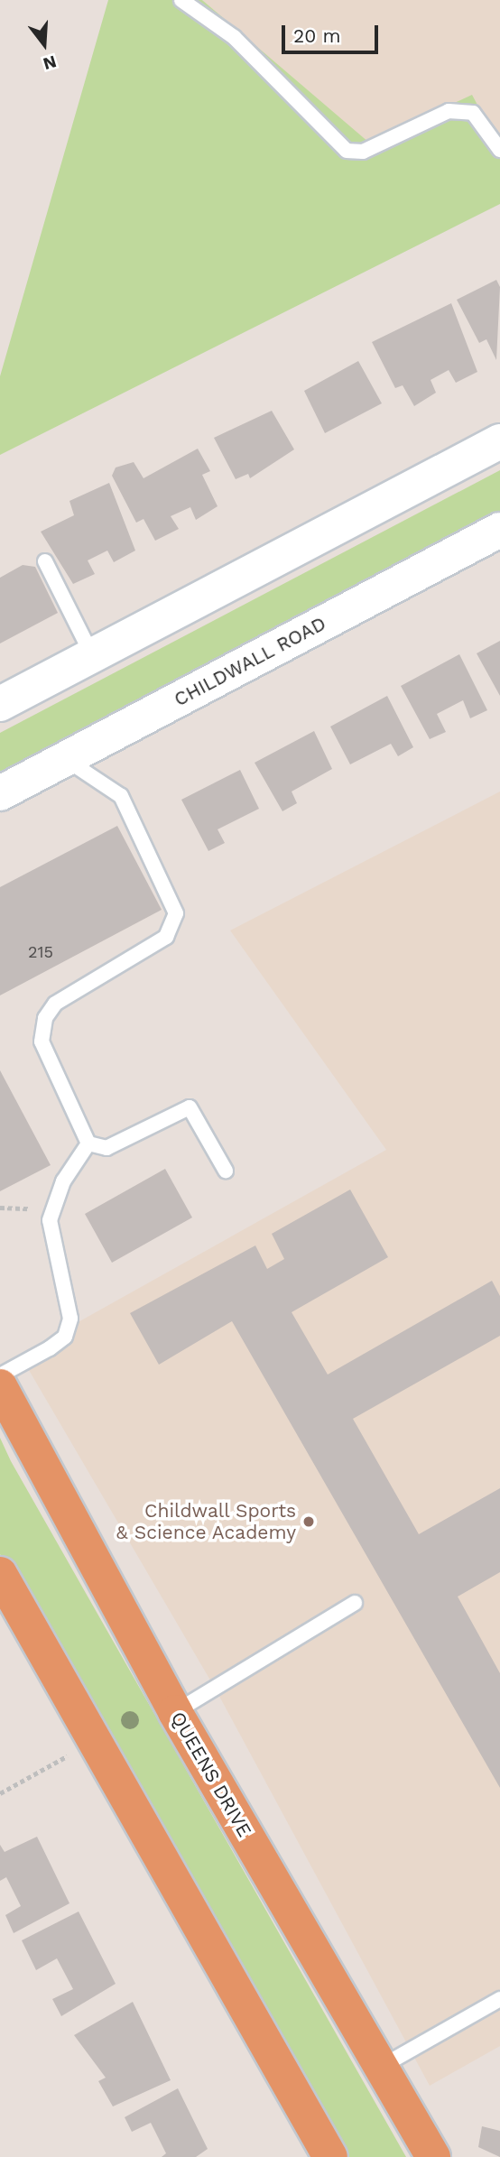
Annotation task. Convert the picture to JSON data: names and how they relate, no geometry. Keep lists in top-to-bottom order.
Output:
{
  "streets": {
    "highway": ["QUEENS DRIVE"],
    "main road": ["CHILDWALL ROAD"]
  },
  "places": ["Childwall Sports & Science Academy"],
  "house_numbers": ["215"],
  "scale_bar": "20 m",
  "north": "bottom"
}
